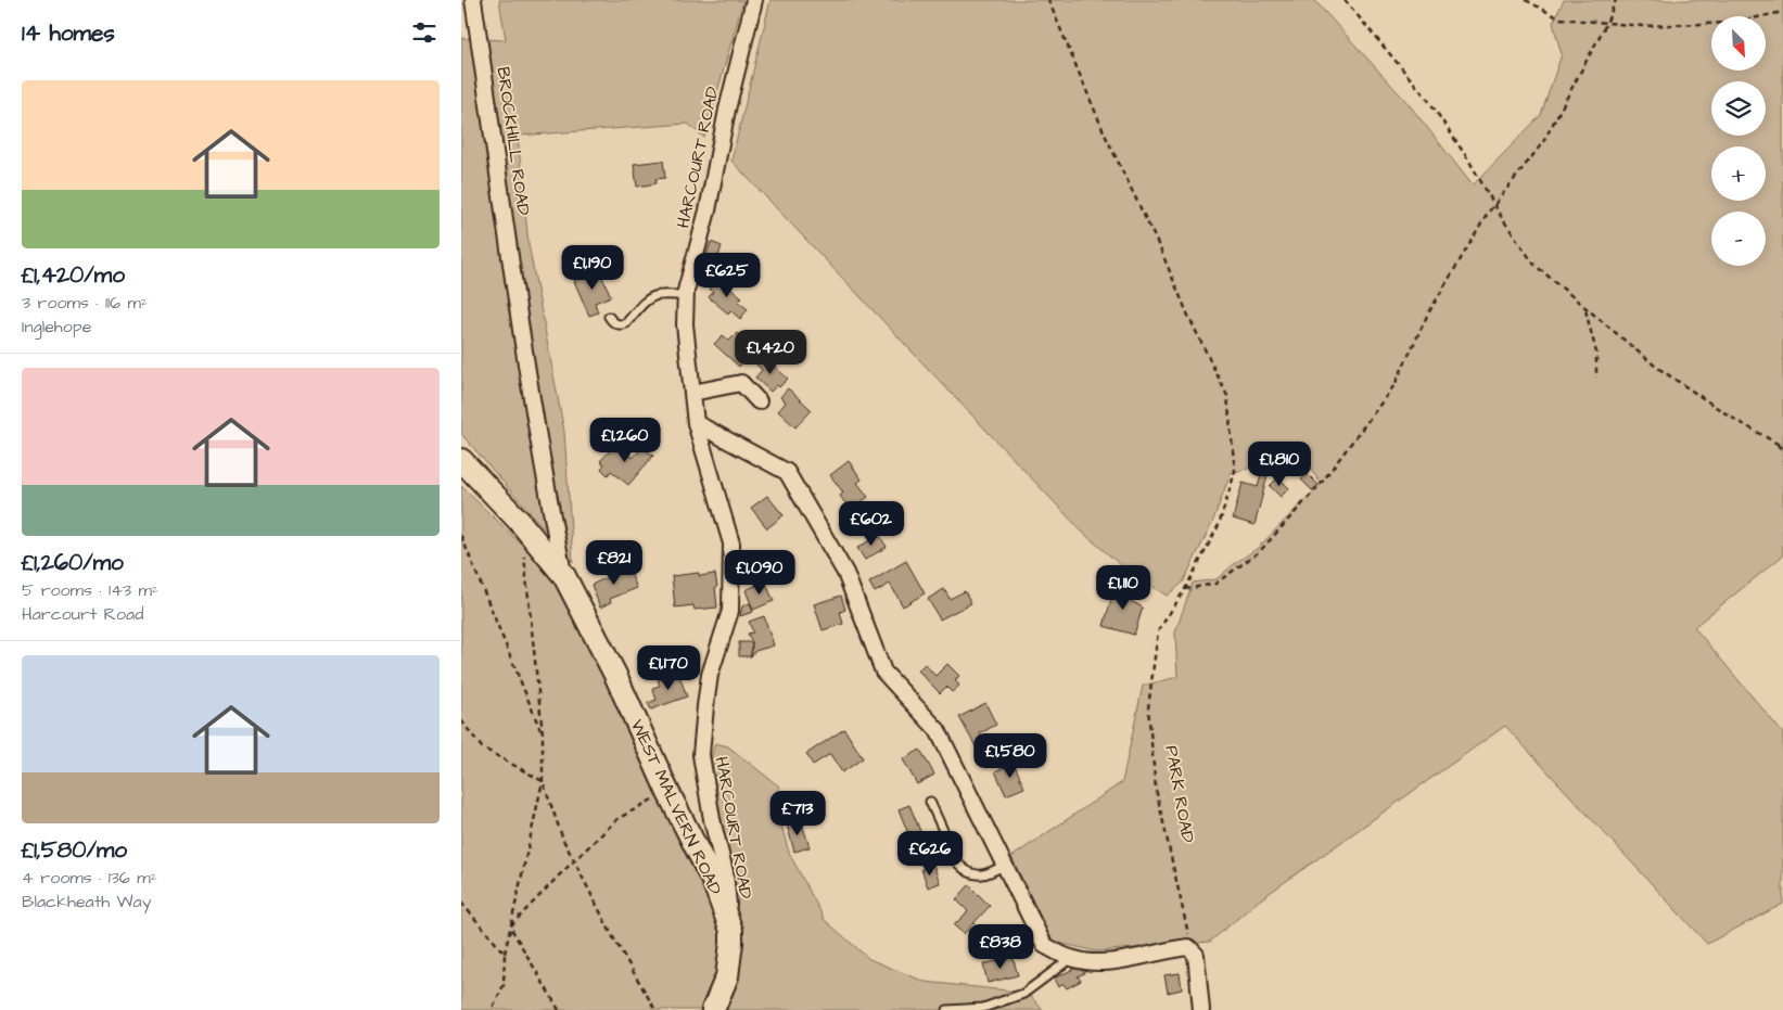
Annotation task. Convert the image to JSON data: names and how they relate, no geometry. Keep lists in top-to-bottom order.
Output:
{
  "streets": {
    "main road": ["WEST MALVERN ROAD"],
    "street": ["BROCKHILL ROAD", "HARCOURT ROAD"],
    "path": ["PARK ROAD"]
  },
  "crossings": [
    ["BROCKHILL ROAD", "WEST MALVERN ROAD"],
    ["HARCOURT ROAD", "WEST MALVERN ROAD"]
  ],
  "north": "bottom right",
  "page": {
    "heading": "14 homes",
    "map_buttons": ["+", "−"],
    "list": [
      {
        "name": "£1,420/mo",
        "note": "3 rooms · 116 m² · Inglehope"
      },
      {
        "name": "£1,260/mo",
        "note": "5 rooms · 143 m² · Harcourt Road"
      },
      {
        "name": "£1,580/mo",
        "note": "4 rooms · 136 m² · Blackheath Way"
      }
    ],
    "price": [
      "£1,190",
      "£625",
      "£1,420",
      "£1,260",
      "£1,810",
      "£602",
      "£821",
      "£1,090",
      "£1,110",
      "£1,170",
      "£1,580",
      "£713",
      "£626",
      "£838"
    ]
  }
}
